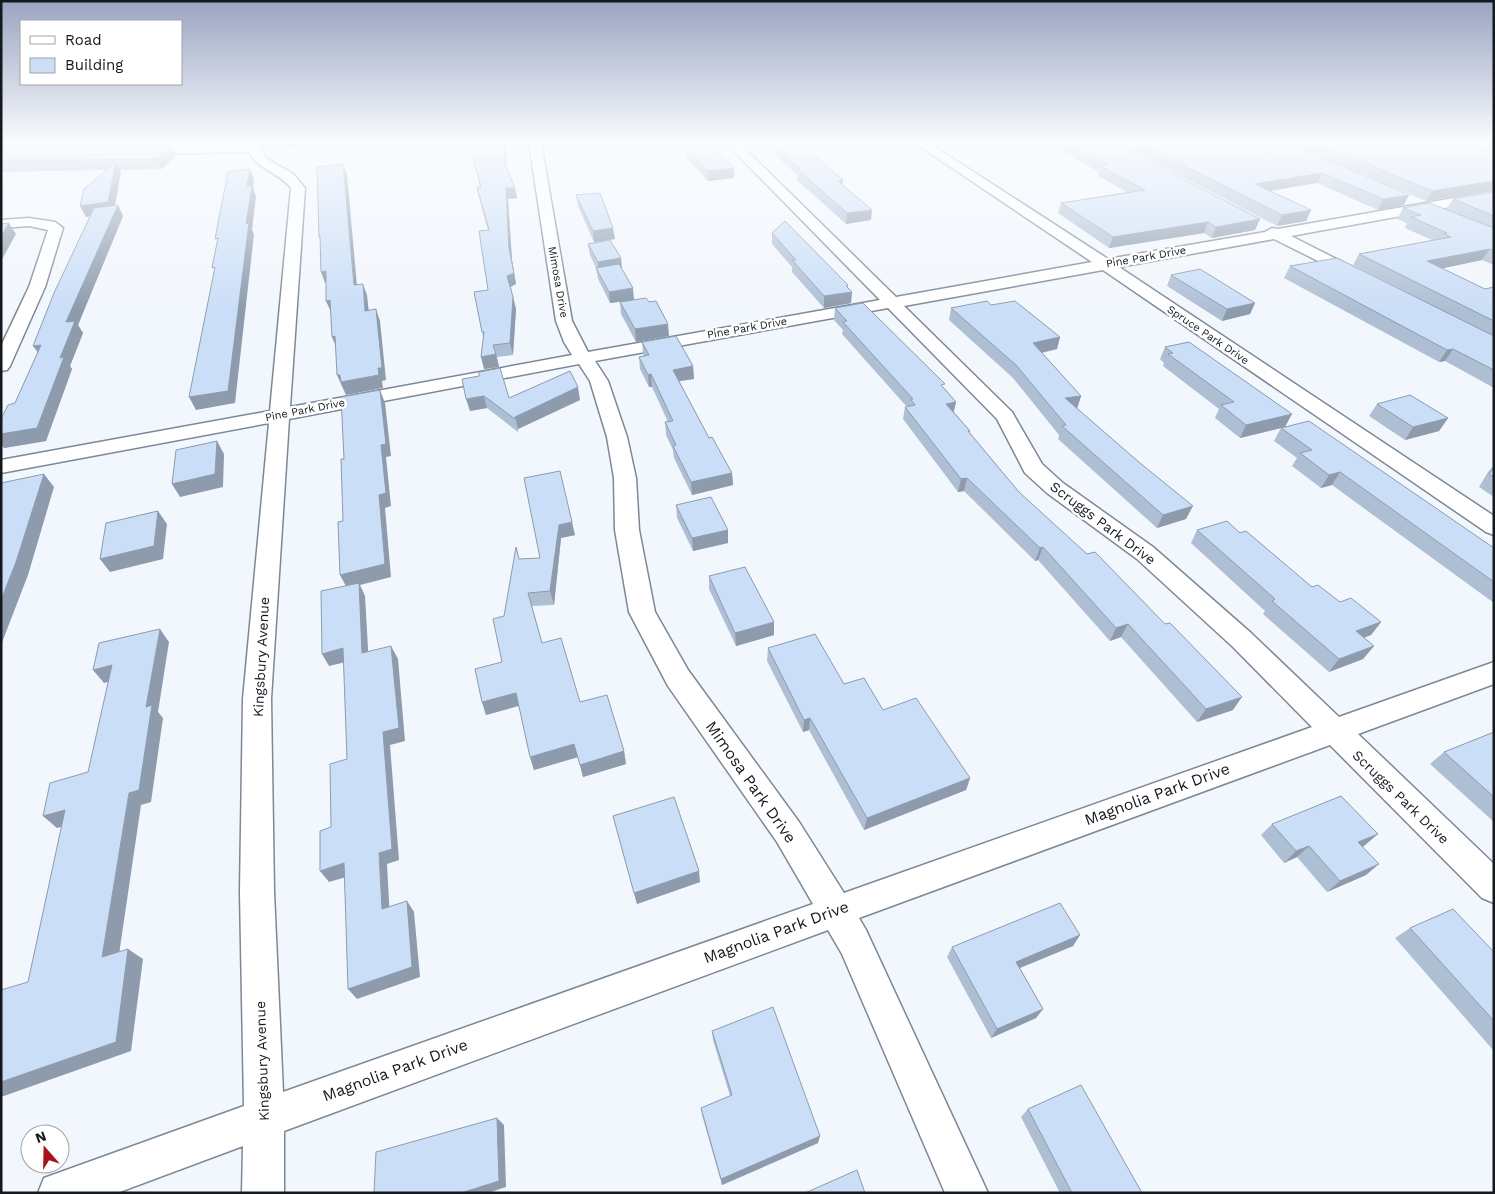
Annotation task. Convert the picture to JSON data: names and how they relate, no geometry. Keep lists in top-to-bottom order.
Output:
{
  "streets": {
    "street": [
      "Pine Park Drive",
      "Mimosa Drive",
      "Spruce Park Drive",
      "Scruggs Park Drive",
      "Kingsbury Avenue",
      "Mimosa Park Drive",
      "Magnolia Park Drive"
    ]
  },
  "crossings": [
    ["Pine Park Drive", "Mimosa Drive"],
    ["Pine Park Drive", "Spruce Park Drive"],
    ["Pine Park Drive", "Scruggs Park Drive"],
    ["Pine Park Drive", "Kingsbury Avenue"],
    ["Pine Park Drive", "Mimosa Park Drive"],
    ["Mimosa Drive", "Mimosa Park Drive"],
    ["Scruggs Park Drive", "Magnolia Park Drive"],
    ["Kingsbury Avenue", "Magnolia Park Drive"],
    ["Mimosa Park Drive", "Magnolia Park Drive"]
  ],
  "legend": ["Road", "Building"],
  "north": "top"
}
